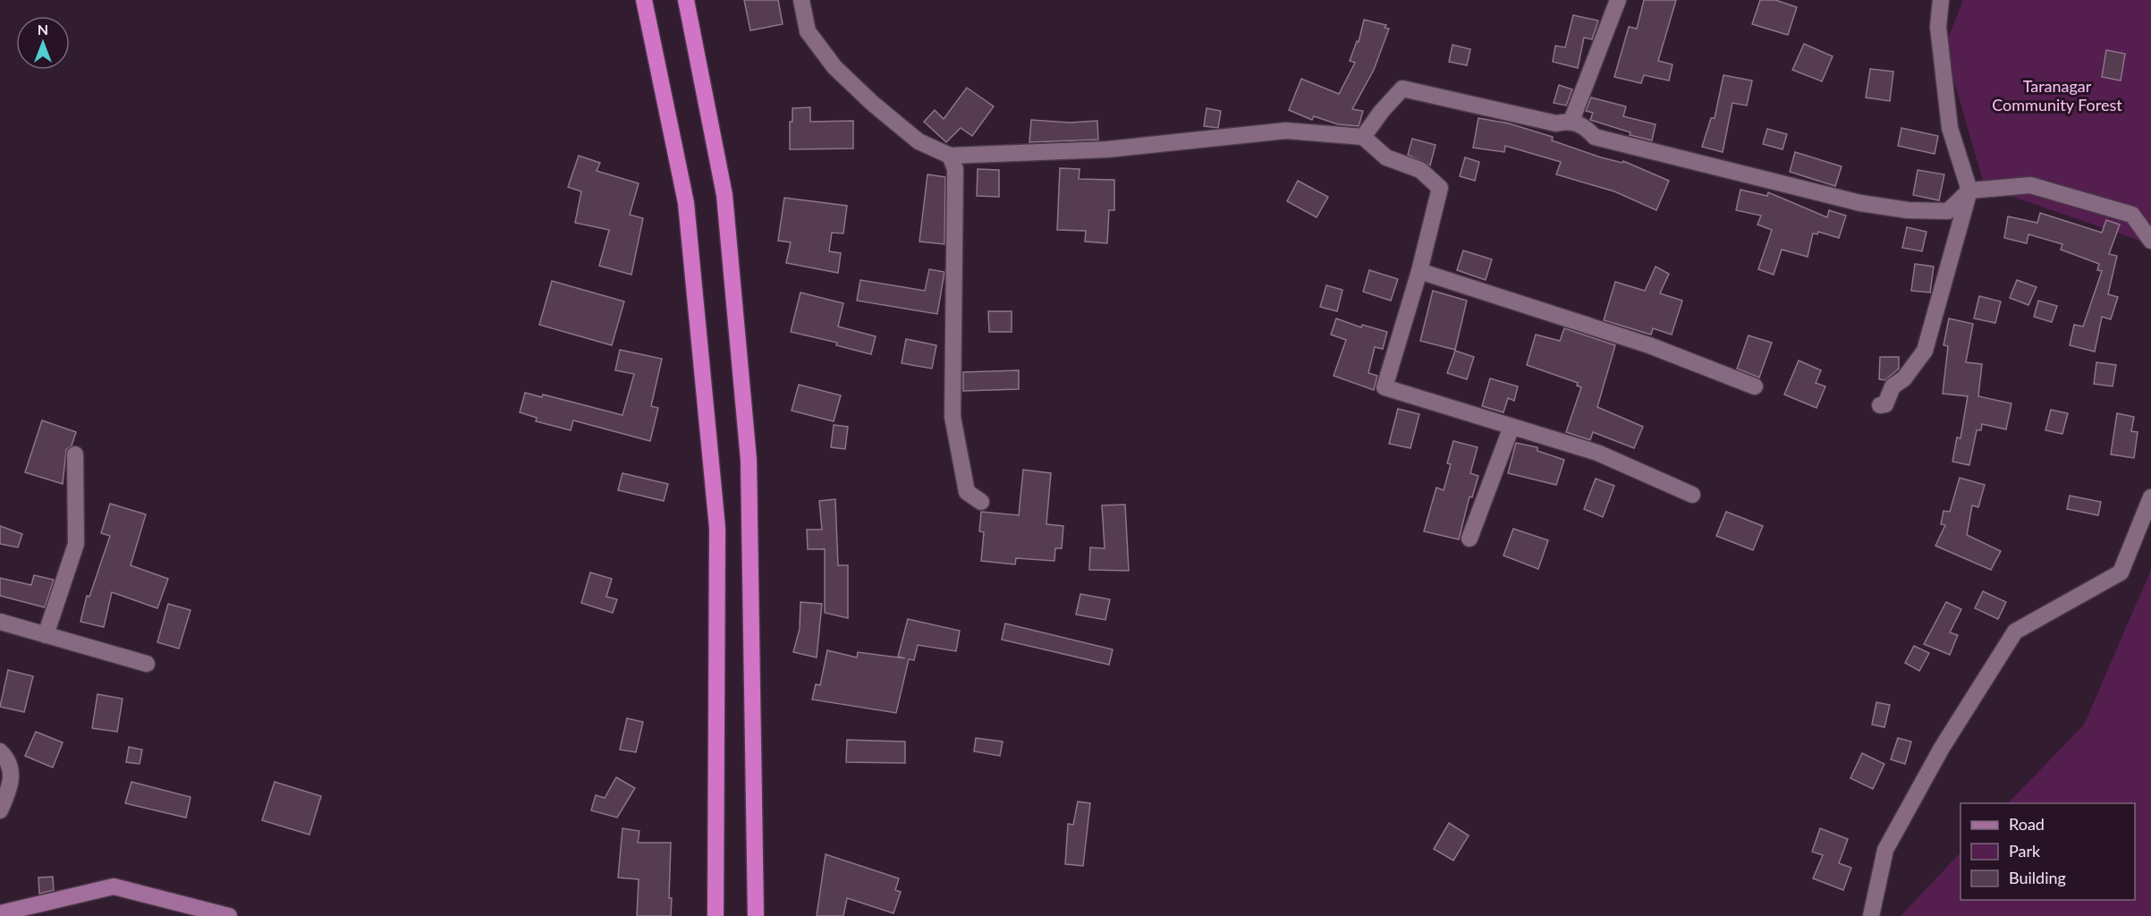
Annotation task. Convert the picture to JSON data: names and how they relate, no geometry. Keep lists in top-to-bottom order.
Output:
{
  "parks": ["Taranagar Community Forest"],
  "legend": ["Road", "Park", "Building"],
  "north": "top"
}
